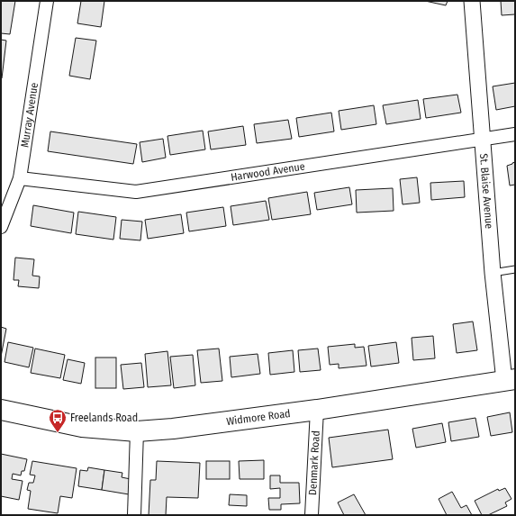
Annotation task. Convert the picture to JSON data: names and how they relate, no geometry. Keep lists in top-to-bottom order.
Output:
{
  "streets": {
    "main road": ["Widmore Road"],
    "street": [
      "Murray Avenue",
      "Harwood Avenue",
      "St. Blaise Avenue",
      "Denmark Road"
    ]
  },
  "crossings": [
    ["Murray Avenue", "Harwood Avenue"],
    ["Harwood Avenue", "St. Blaise Avenue"],
    ["St. Blaise Avenue", "Widmore Road"],
    ["Widmore Road", "Denmark Road"]
  ],
  "places": {
    "bus stop": ["Freelands Road"]
  }
}
